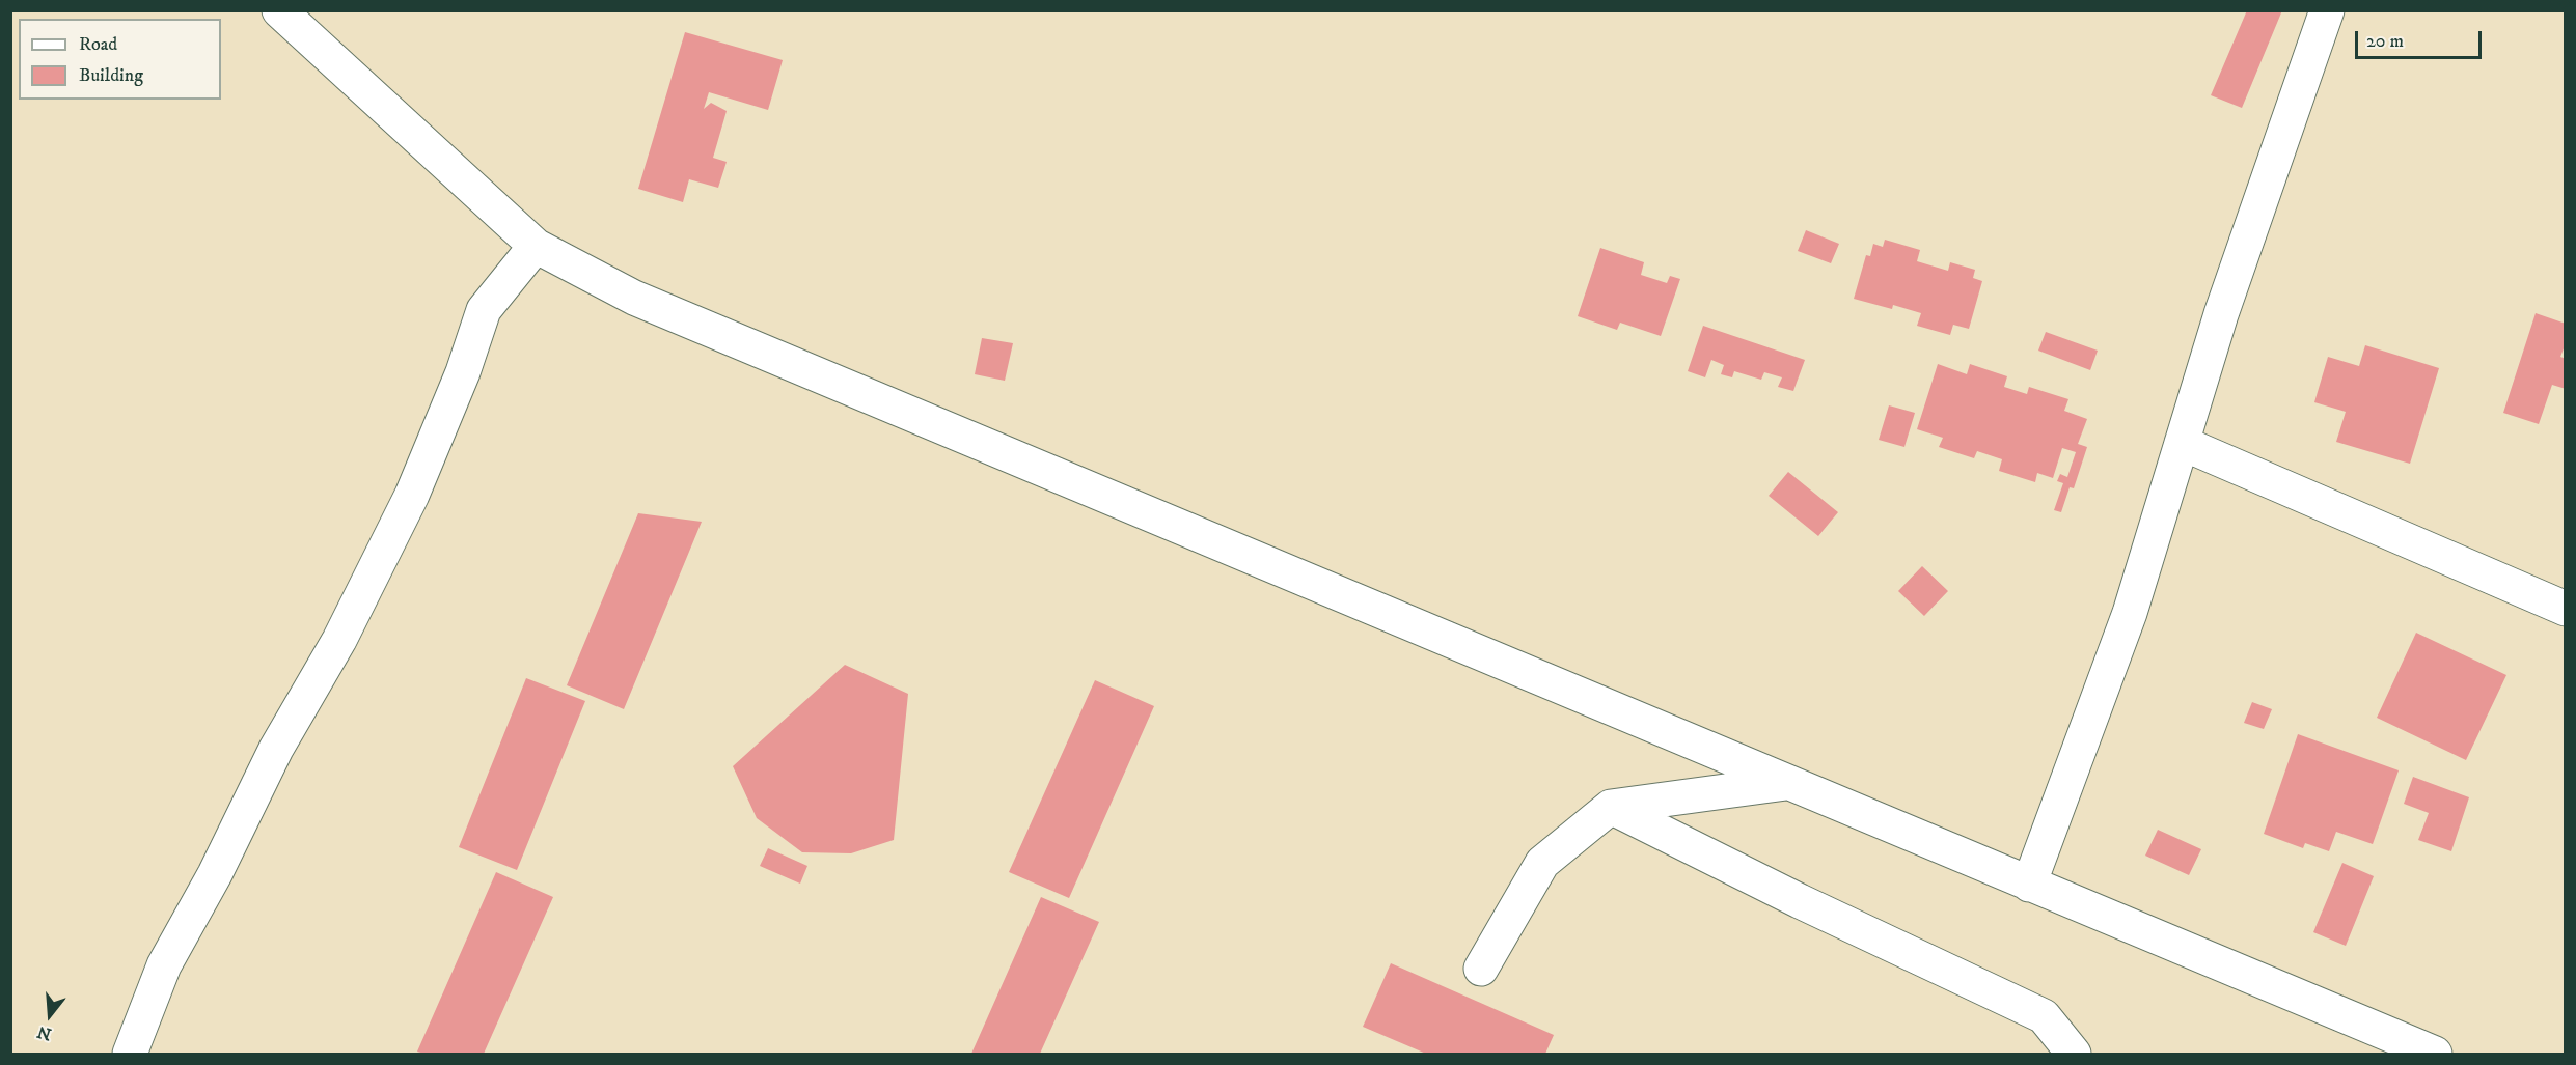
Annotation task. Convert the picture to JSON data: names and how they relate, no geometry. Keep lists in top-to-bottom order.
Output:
{
  "legend": ["Road", "Building"],
  "scale_bar": "20 m",
  "north": "bottom"
}
